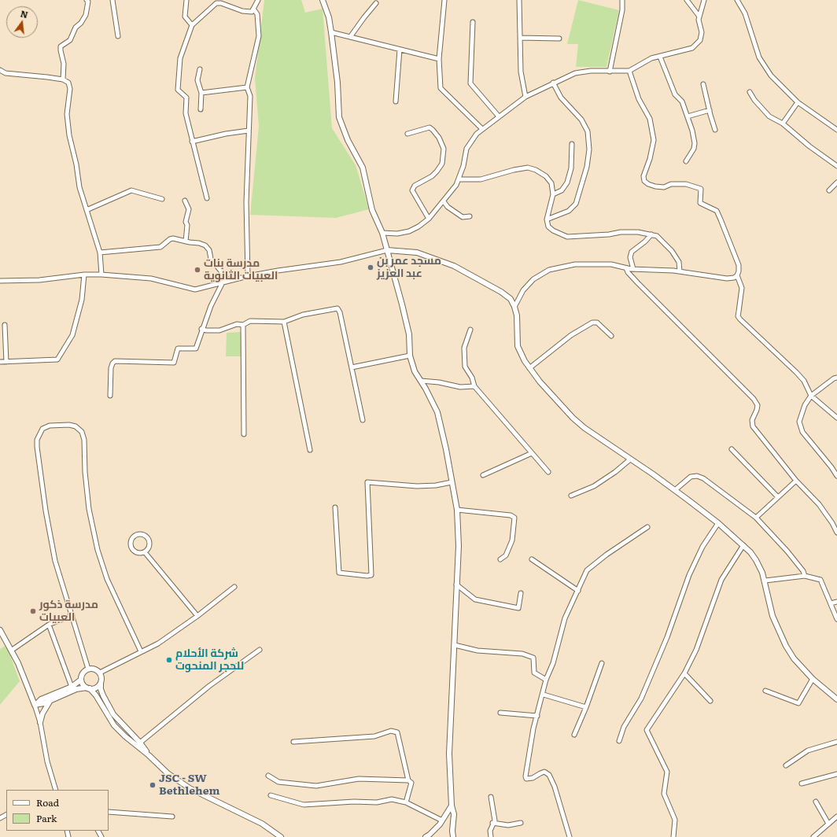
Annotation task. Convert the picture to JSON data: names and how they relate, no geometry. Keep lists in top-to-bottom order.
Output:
{
  "places": [
    "مسجد عمر بن عبد العزيز",
    "مدرسة بنات العبيات الثانوية",
    "مدرسة ذكور العبيات",
    "شركة الأحلام للحجر المنحوت",
    "JSC - SW Bethlehem"
  ],
  "legend": ["Road", "Park"],
  "north": "top"
}
